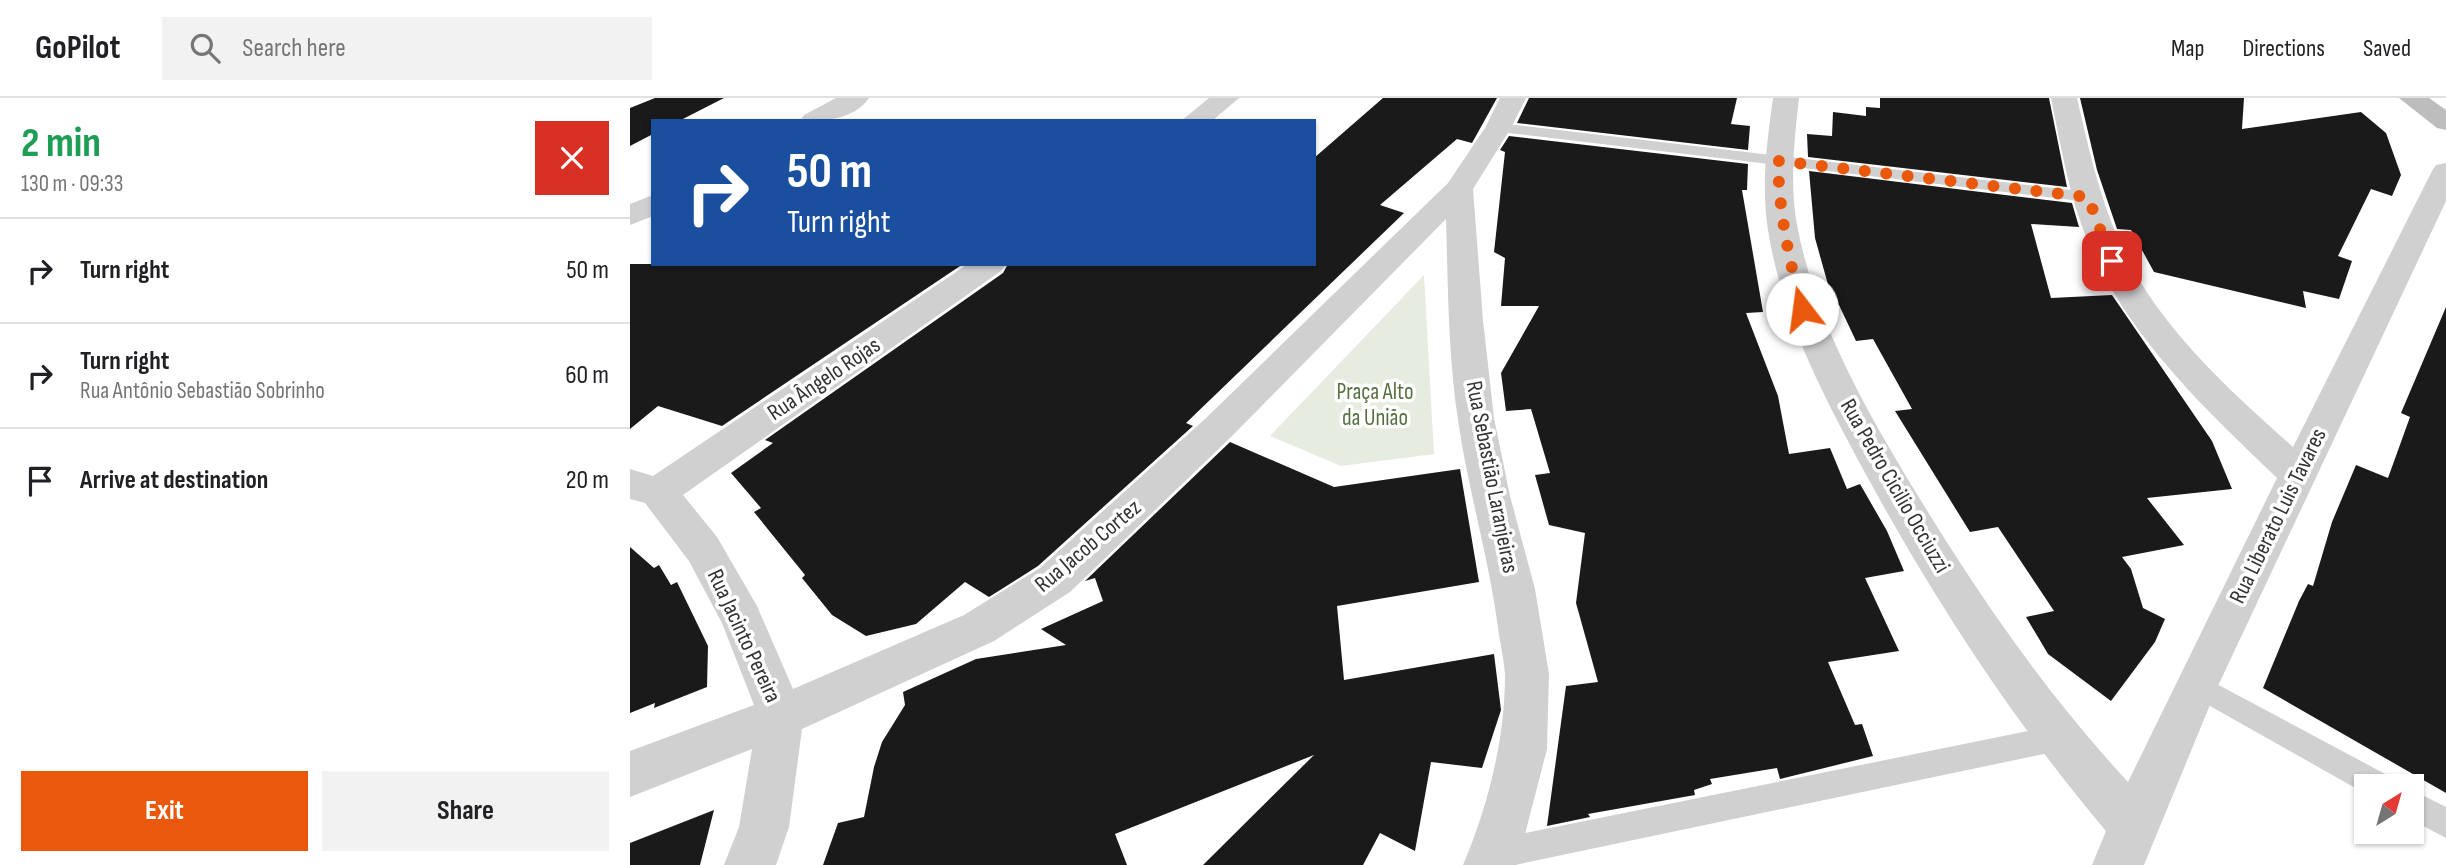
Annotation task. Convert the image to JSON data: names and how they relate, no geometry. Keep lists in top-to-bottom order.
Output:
{
  "streets": {
    "street": [
      "Rua Ângelo Rojas",
      "Rua Sebastião Laranjeiras",
      "Rua Pedro Cicilio Occiuzzi",
      "Rua Liberato Luis Tavares",
      "Rua Jacob Cortez",
      "Rua Jacinto Pereira"
    ]
  },
  "crossings": [
    ["Rua Ângelo Rojas", "Rua Jacinto Pereira"],
    ["Rua Sebastião Laranjeiras", "Rua Jacob Cortez"],
    ["Rua Pedro Cicilio Occiuzzi", "Rua Liberato Luis Tavares"],
    ["Rua Jacob Cortez", "Rua Jacinto Pereira"]
  ],
  "parks": ["Praça Alto da União"],
  "north": "top right",
  "page": {
    "header": "GoPilot",
    "search": "Search here",
    "nav": ["Map", "Directions", "Saved"],
    "heading": ["2 min", "130 m · 09:33"],
    "turn": ["50 m", "Turn right"],
    "list": [
      {
        "name": "Turn right",
        "value": "50 m"
      },
      {
        "name": "Turn right",
        "note": "Rua Antônio Sebastião Sobrinho",
        "value": "60 m"
      },
      {
        "name": "Arrive at destination",
        "value": "20 m"
      }
    ],
    "buttons": ["Exit", "Share"]
  }
}
